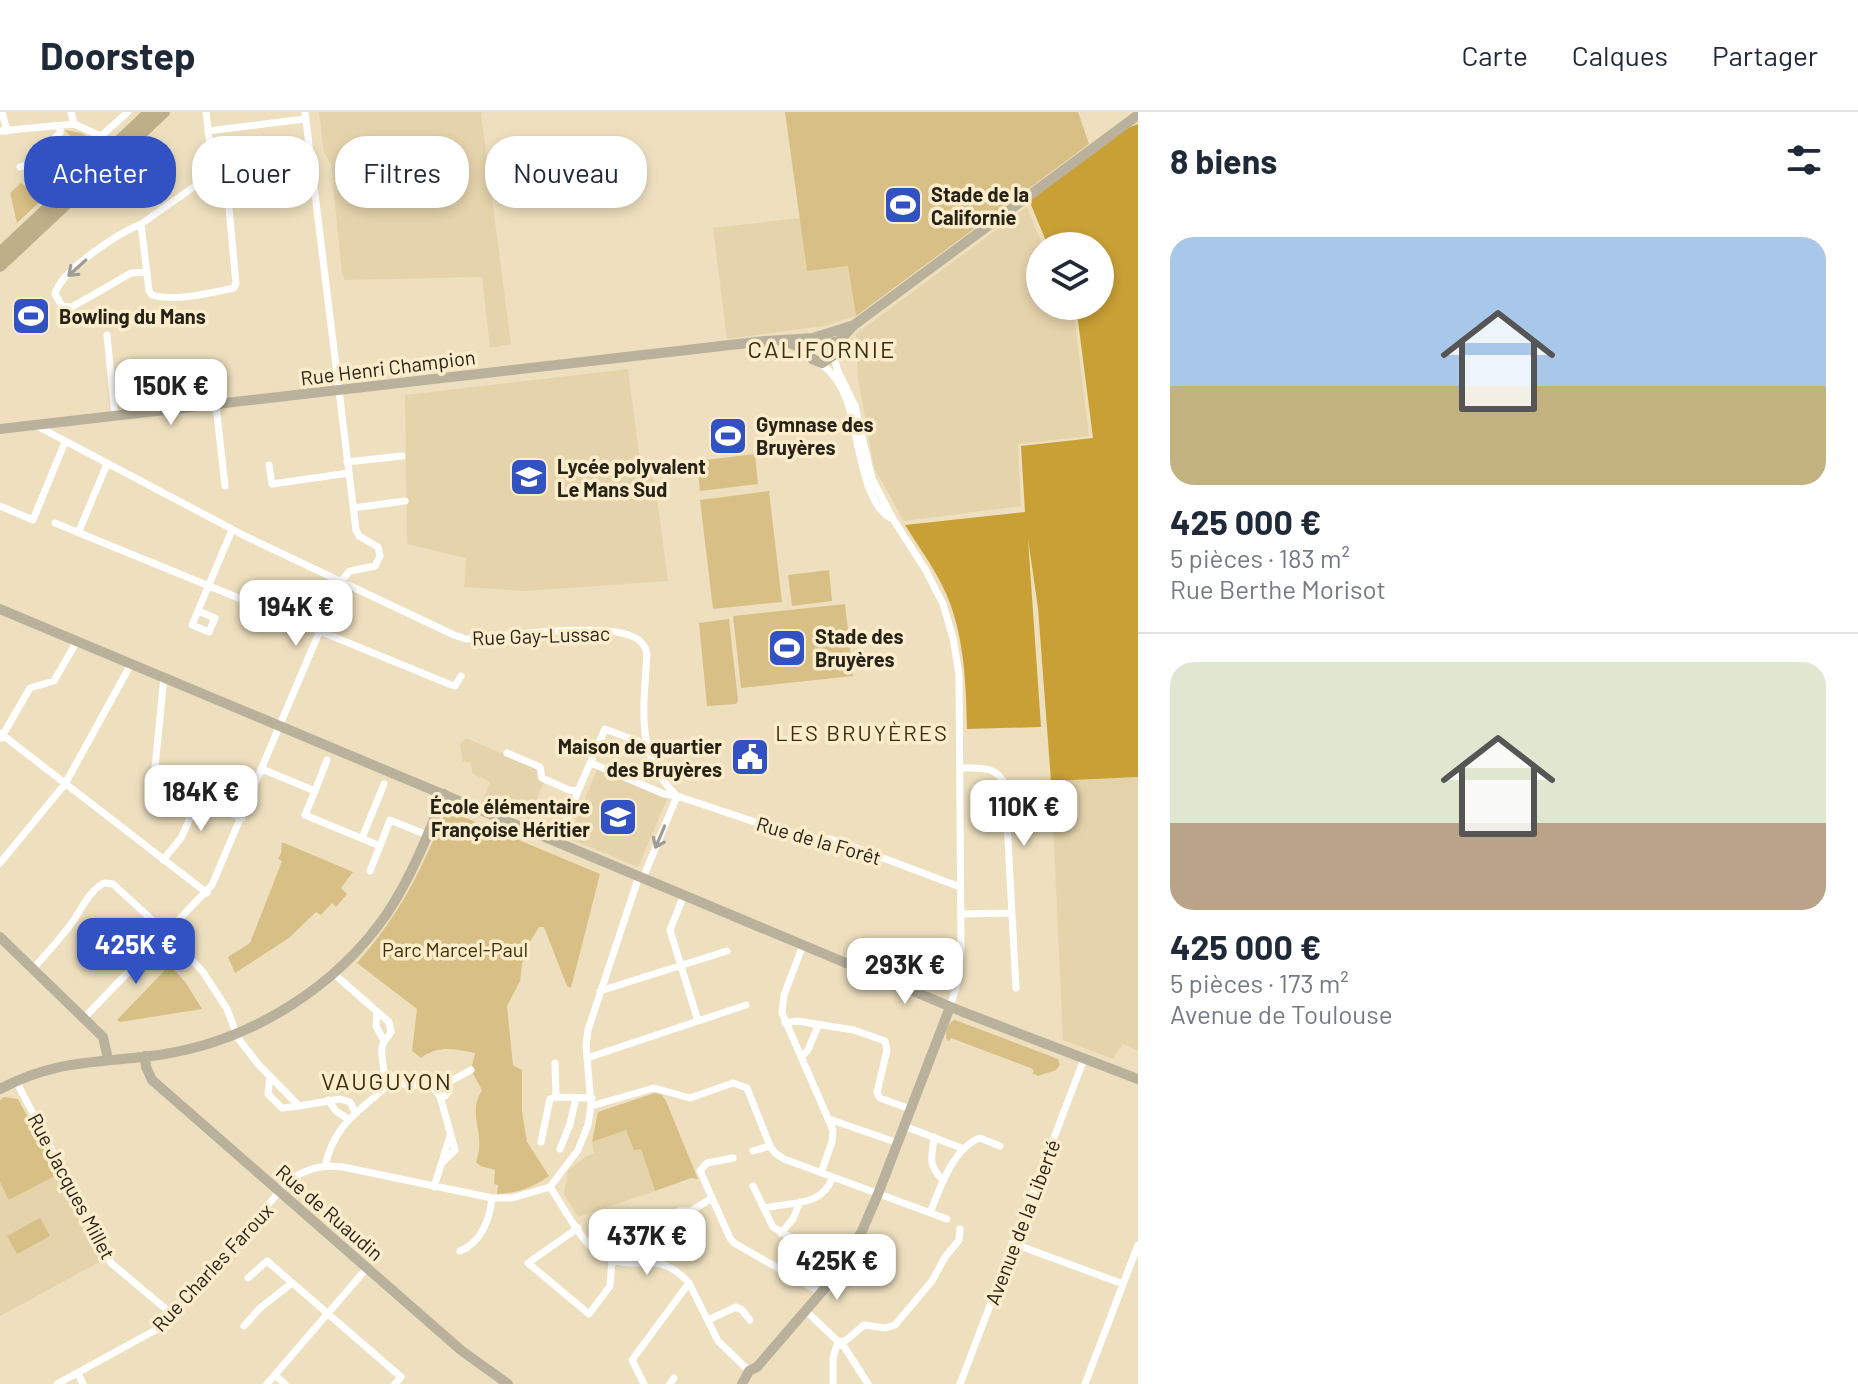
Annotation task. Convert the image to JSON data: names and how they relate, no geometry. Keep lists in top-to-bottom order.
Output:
{
  "streets": {
    "street": [
      "Rue Henri Champion",
      "Rue Gay-Lussac",
      "Rue de la Forêt",
      "Rue Jacques Millet",
      "Rue de Ruaudin",
      "Avenue de la Liberté",
      "Rue Charles Faroux"
    ]
  },
  "crossings": [
    ["Rue Henri Champion", "Rue Gay-Lussac"],
    ["Rue Gay-Lussac", "Rue de la Forêt"],
    ["Rue Jacques Millet", "Rue Charles Faroux"],
    ["Rue de Ruaudin", "Rue Charles Faroux"]
  ],
  "districts": ["CALIFORNIE", "LES BRUYÈRES", "VAUGUYON"],
  "parks": ["Parc Marcel-Paul"],
  "places": {
    "sports": [
      "Stade de la Californie",
      "Bowling du Mans",
      "Gymnase des Bruyères",
      "Stade des Bruyères"
    ],
    "school or university": ["Lycée polyvalent Le Mans Sud", "École élémentaire Françoise Héritier"],
    "public building": ["Maison de quartier des Bruyères"]
  },
  "page": {
    "header": "Doorstep",
    "nav": ["Carte", "Calques", "Partager"],
    "heading": "8 biens",
    "chip": [
      "Acheter",
      "Louer",
      "Filtres",
      "Nouveau"
    ],
    "list": [
      {
        "name": "425 000 €",
        "note": "5 pièces · 183 m² · Rue Berthe Morisot"
      },
      {
        "name": "425 000 €",
        "note": "5 pièces · 173 m² · Avenue de Toulouse"
      }
    ],
    "price": [
      "150K €",
      "194K €",
      "184K €",
      "110K €",
      "425K €",
      "293K €",
      "437K €",
      "425K €"
    ]
  }
}
